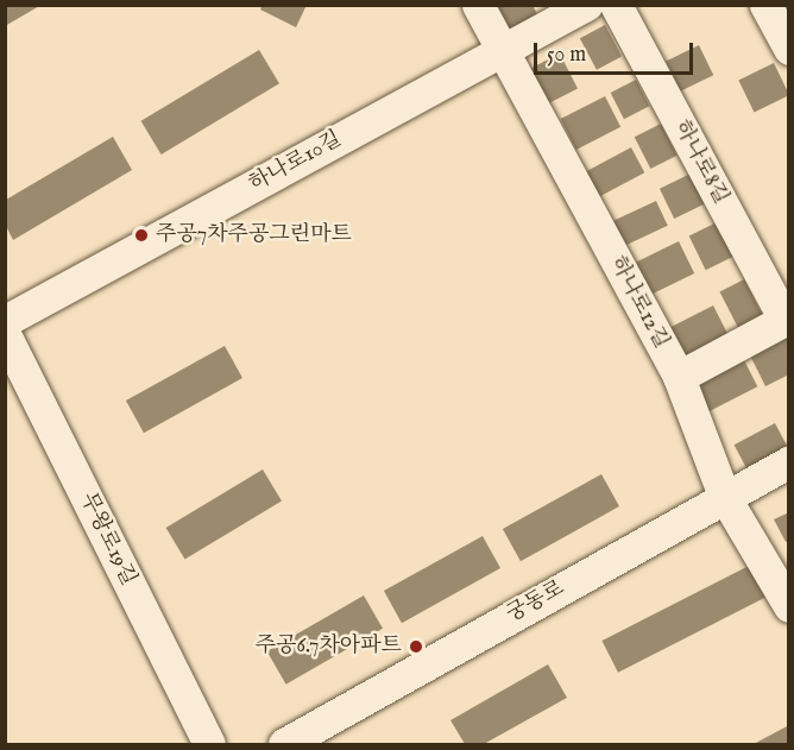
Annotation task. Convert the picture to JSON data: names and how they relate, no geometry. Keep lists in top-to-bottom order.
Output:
{
  "streets": {
    "street": [
      "하나로10길",
      "하나로8길",
      "하나로12길",
      "무왕로19길",
      "궁동로"
    ]
  },
  "crossings": [
    ["하나로10길", "하나로12길"],
    ["하나로12길", "궁동로"]
  ],
  "places": ["주공7차주공그린마트", "주공6.7차아파트"],
  "scale_bar": "50 m"
}
